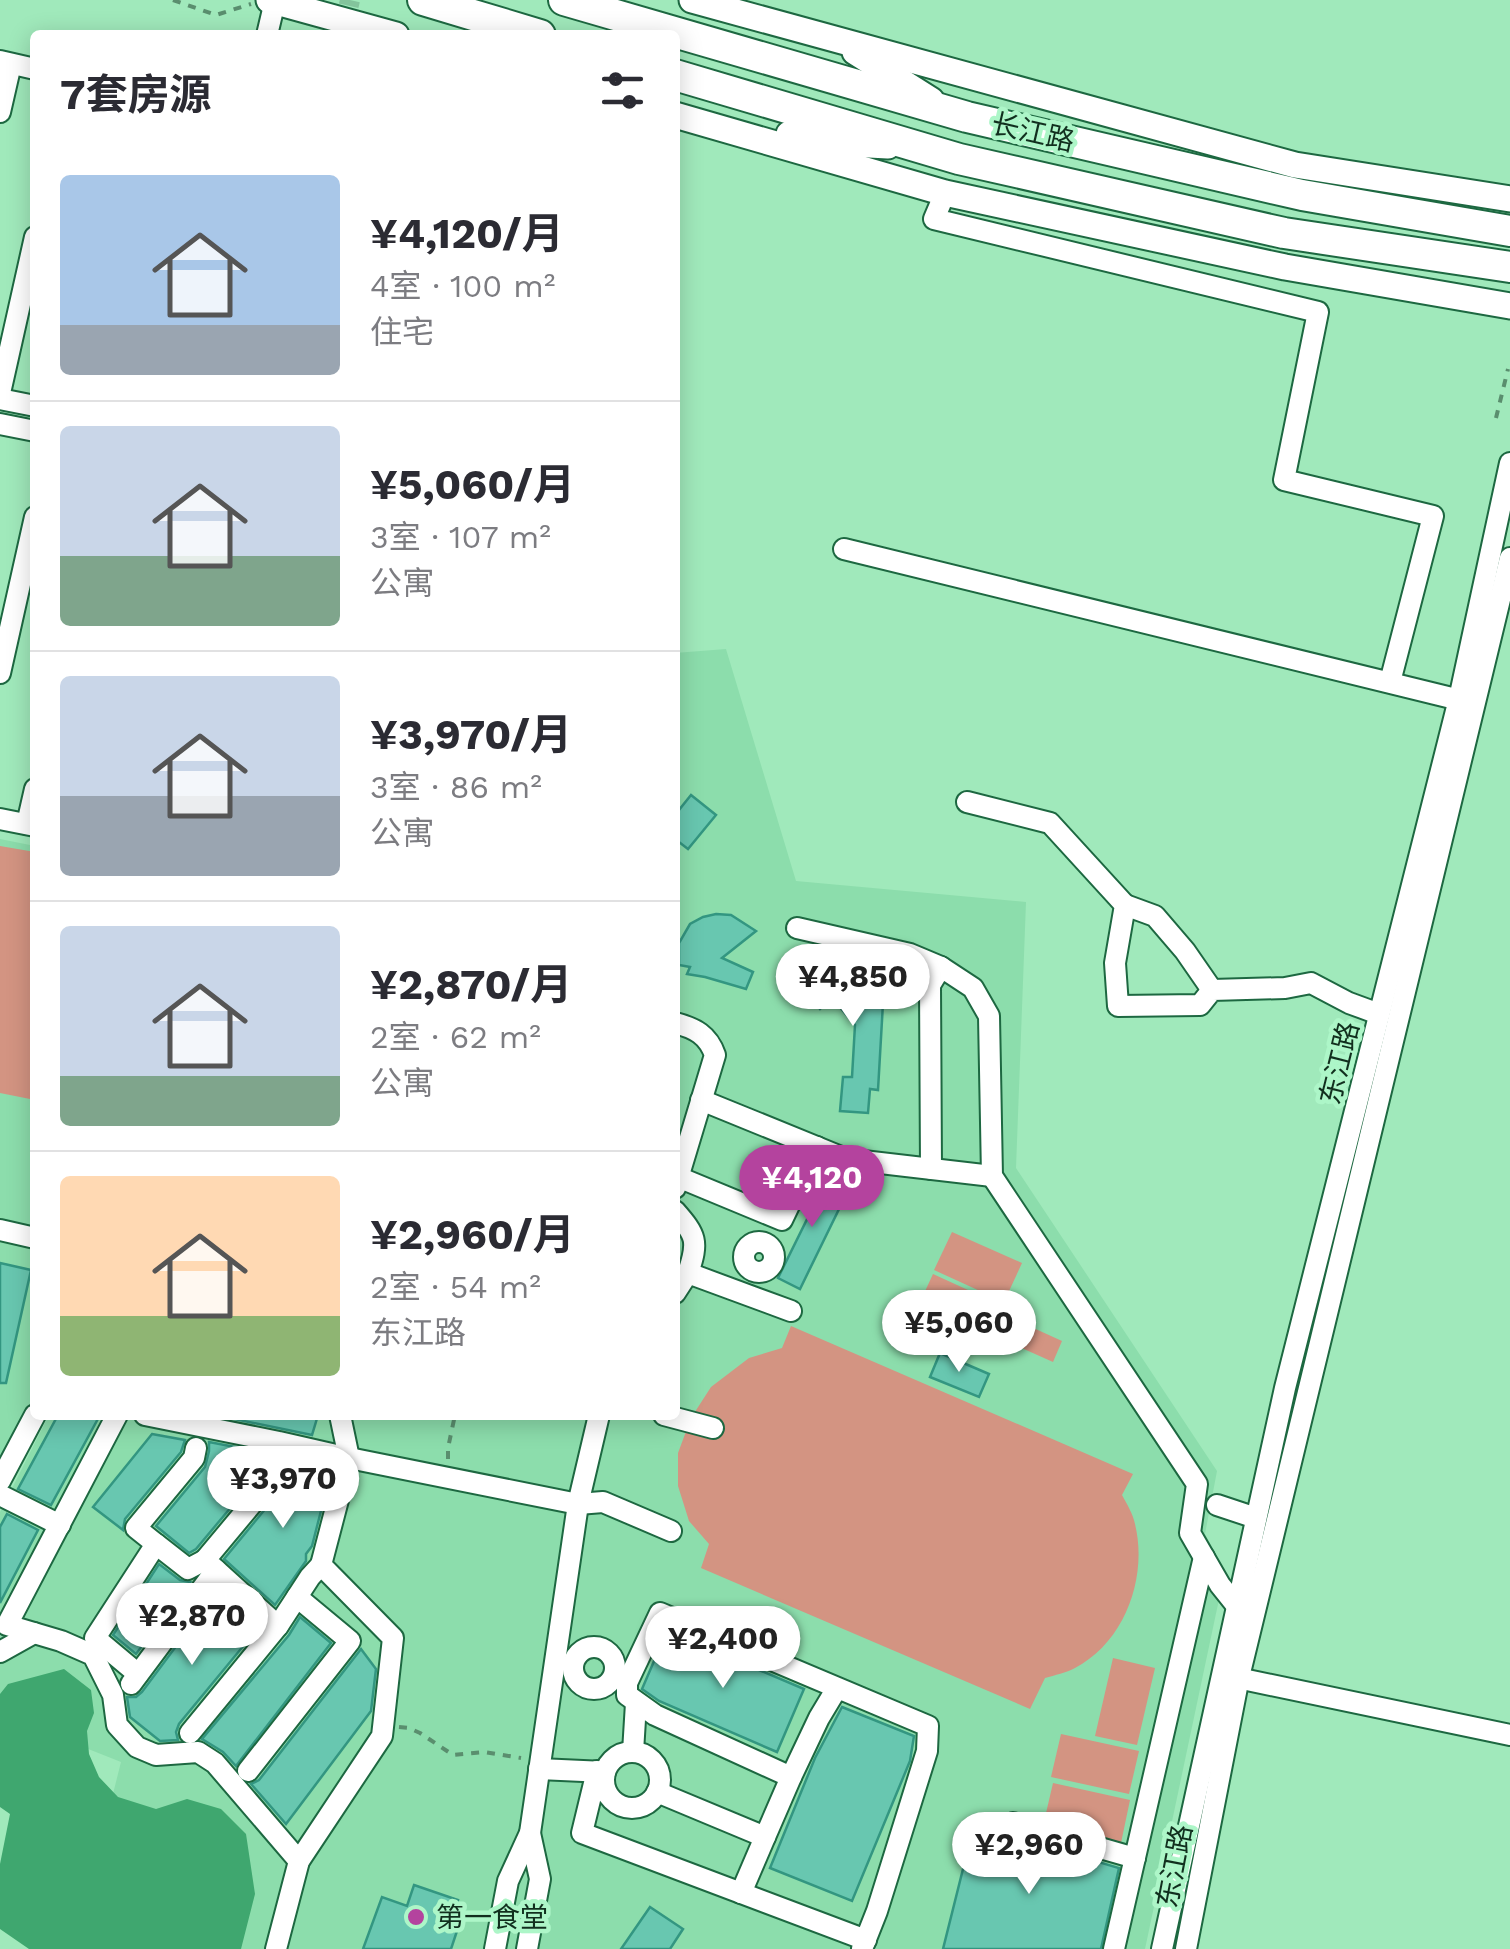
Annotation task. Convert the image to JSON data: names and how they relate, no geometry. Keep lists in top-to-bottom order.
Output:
{
  "streets": {
    "highway": ["长江路"],
    "street": ["东江路"]
  },
  "places": ["第一食堂"],
  "page": {
    "heading": "7套房源",
    "list": [
      {
        "name": "¥4,120/月",
        "note": "4室 · 100 m² · 住宅"
      },
      {
        "name": "¥5,060/月",
        "note": "3室 · 107 m² · 公寓"
      },
      {
        "name": "¥3,970/月",
        "note": "3室 · 86 m² · 公寓"
      },
      {
        "name": "¥2,870/月",
        "note": "2室 · 62 m² · 公寓"
      },
      {
        "name": "¥2,960/月",
        "note": "2室 · 54 m² · 东江路"
      }
    ],
    "price": [
      "¥4,850",
      "¥4,120",
      "¥5,060",
      "¥3,970",
      "¥2,870",
      "¥2,400",
      "¥2,960"
    ]
  }
}
